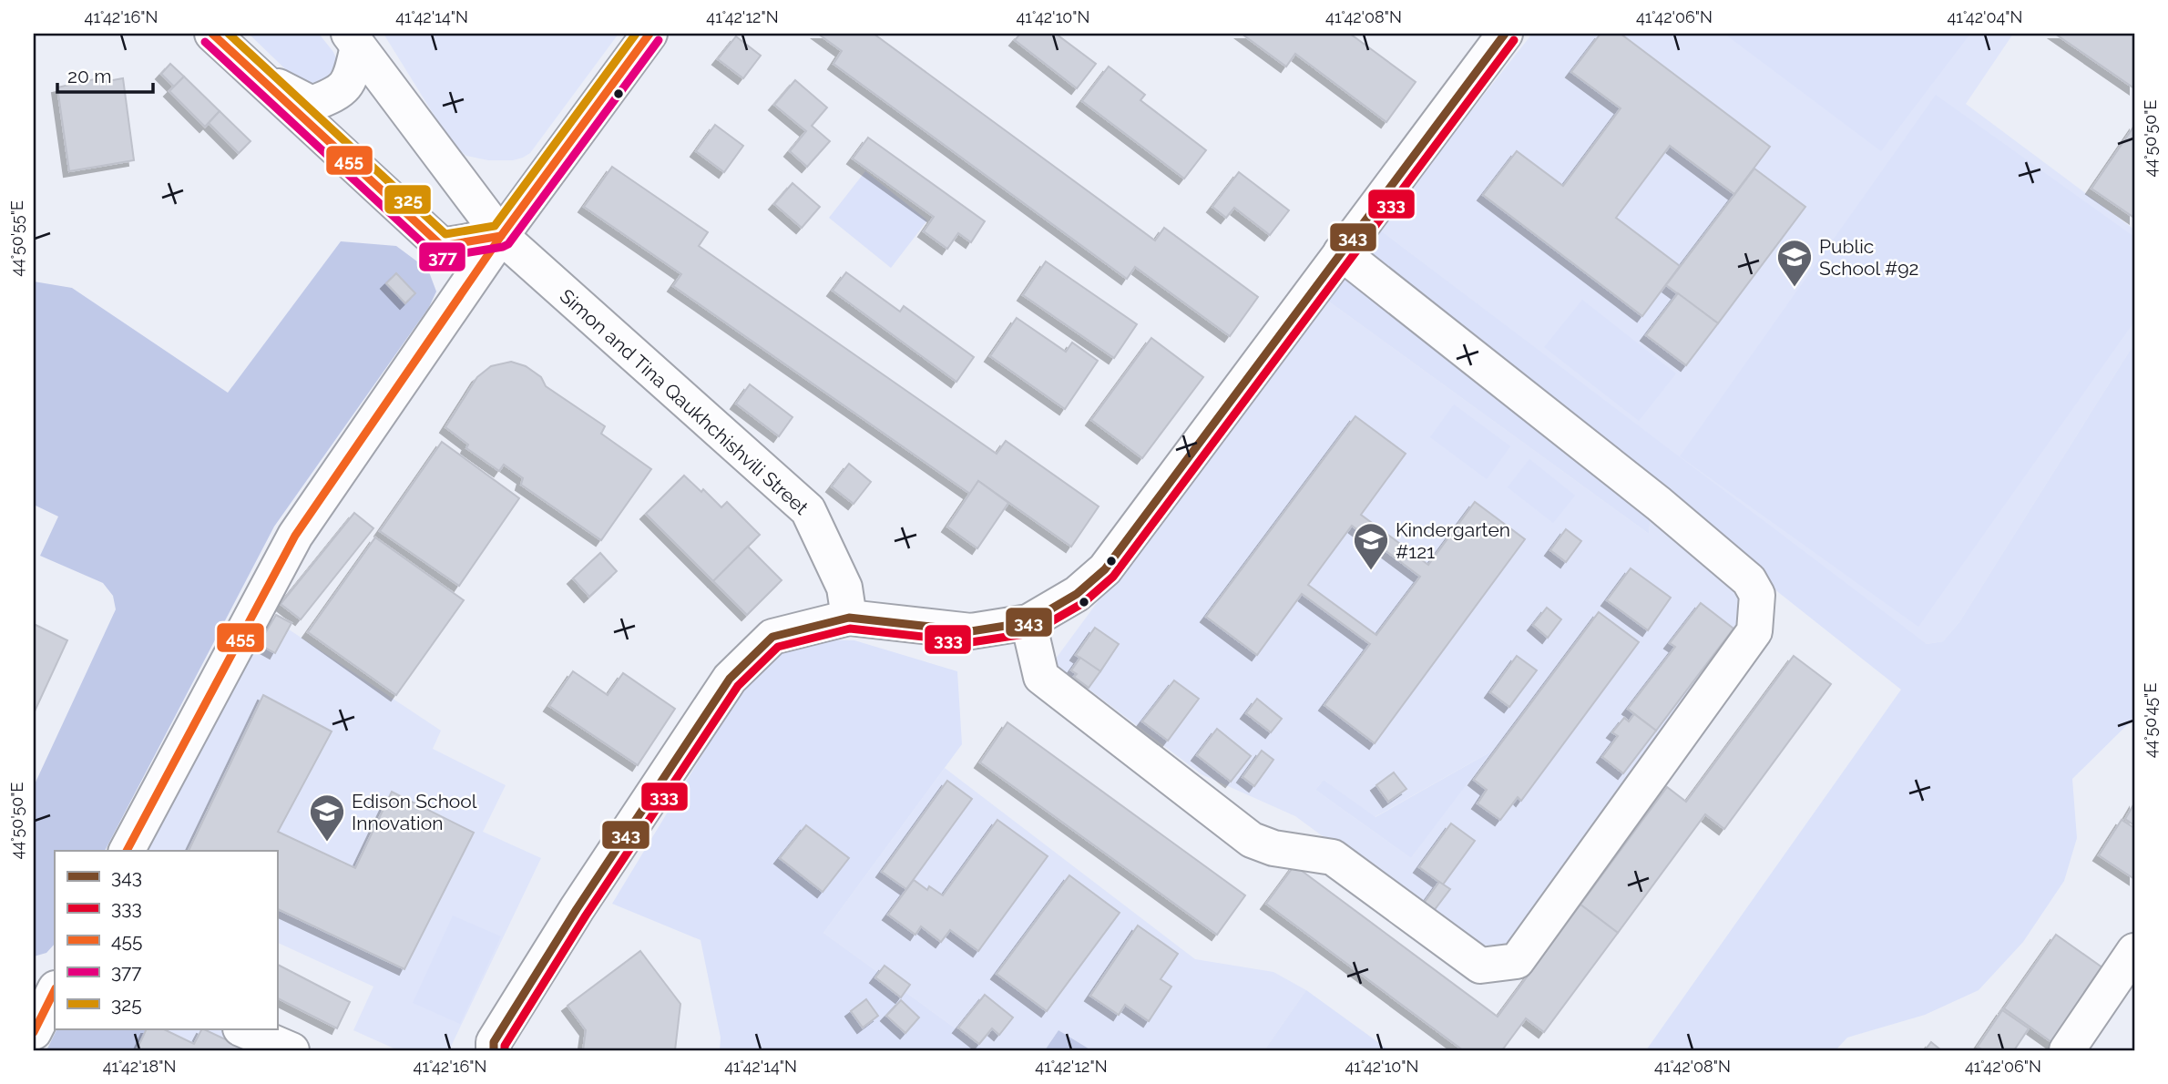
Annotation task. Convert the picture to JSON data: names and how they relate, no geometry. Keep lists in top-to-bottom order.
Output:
{
  "streets": {
    "street": ["Simon and Tina Qaukhchishvili Street"]
  },
  "places": {
    "school or university": ["Public School #92", "Kindergarten #121", "Edison School Innovation"]
  },
  "lines": [
    "transit line 343",
    "transit line 455",
    "transit line 325",
    "transit line 333",
    "transit line 377"
  ],
  "legend": [
    "343",
    "333",
    "455",
    "377",
    "325"
  ],
  "scale_bar": "20 m",
  "coordinates": [
    "41°42'16\"N",
    "41°42'14\"N",
    "41°42'12\"N",
    "41°42'10\"N",
    "41°42'08\"N",
    "41°42'06\"N",
    "41°42'04\"N",
    "44°50'50\"E",
    "44°50'55\"E",
    "44°50'45\"E",
    "41°42'18\"N"
  ]
}
